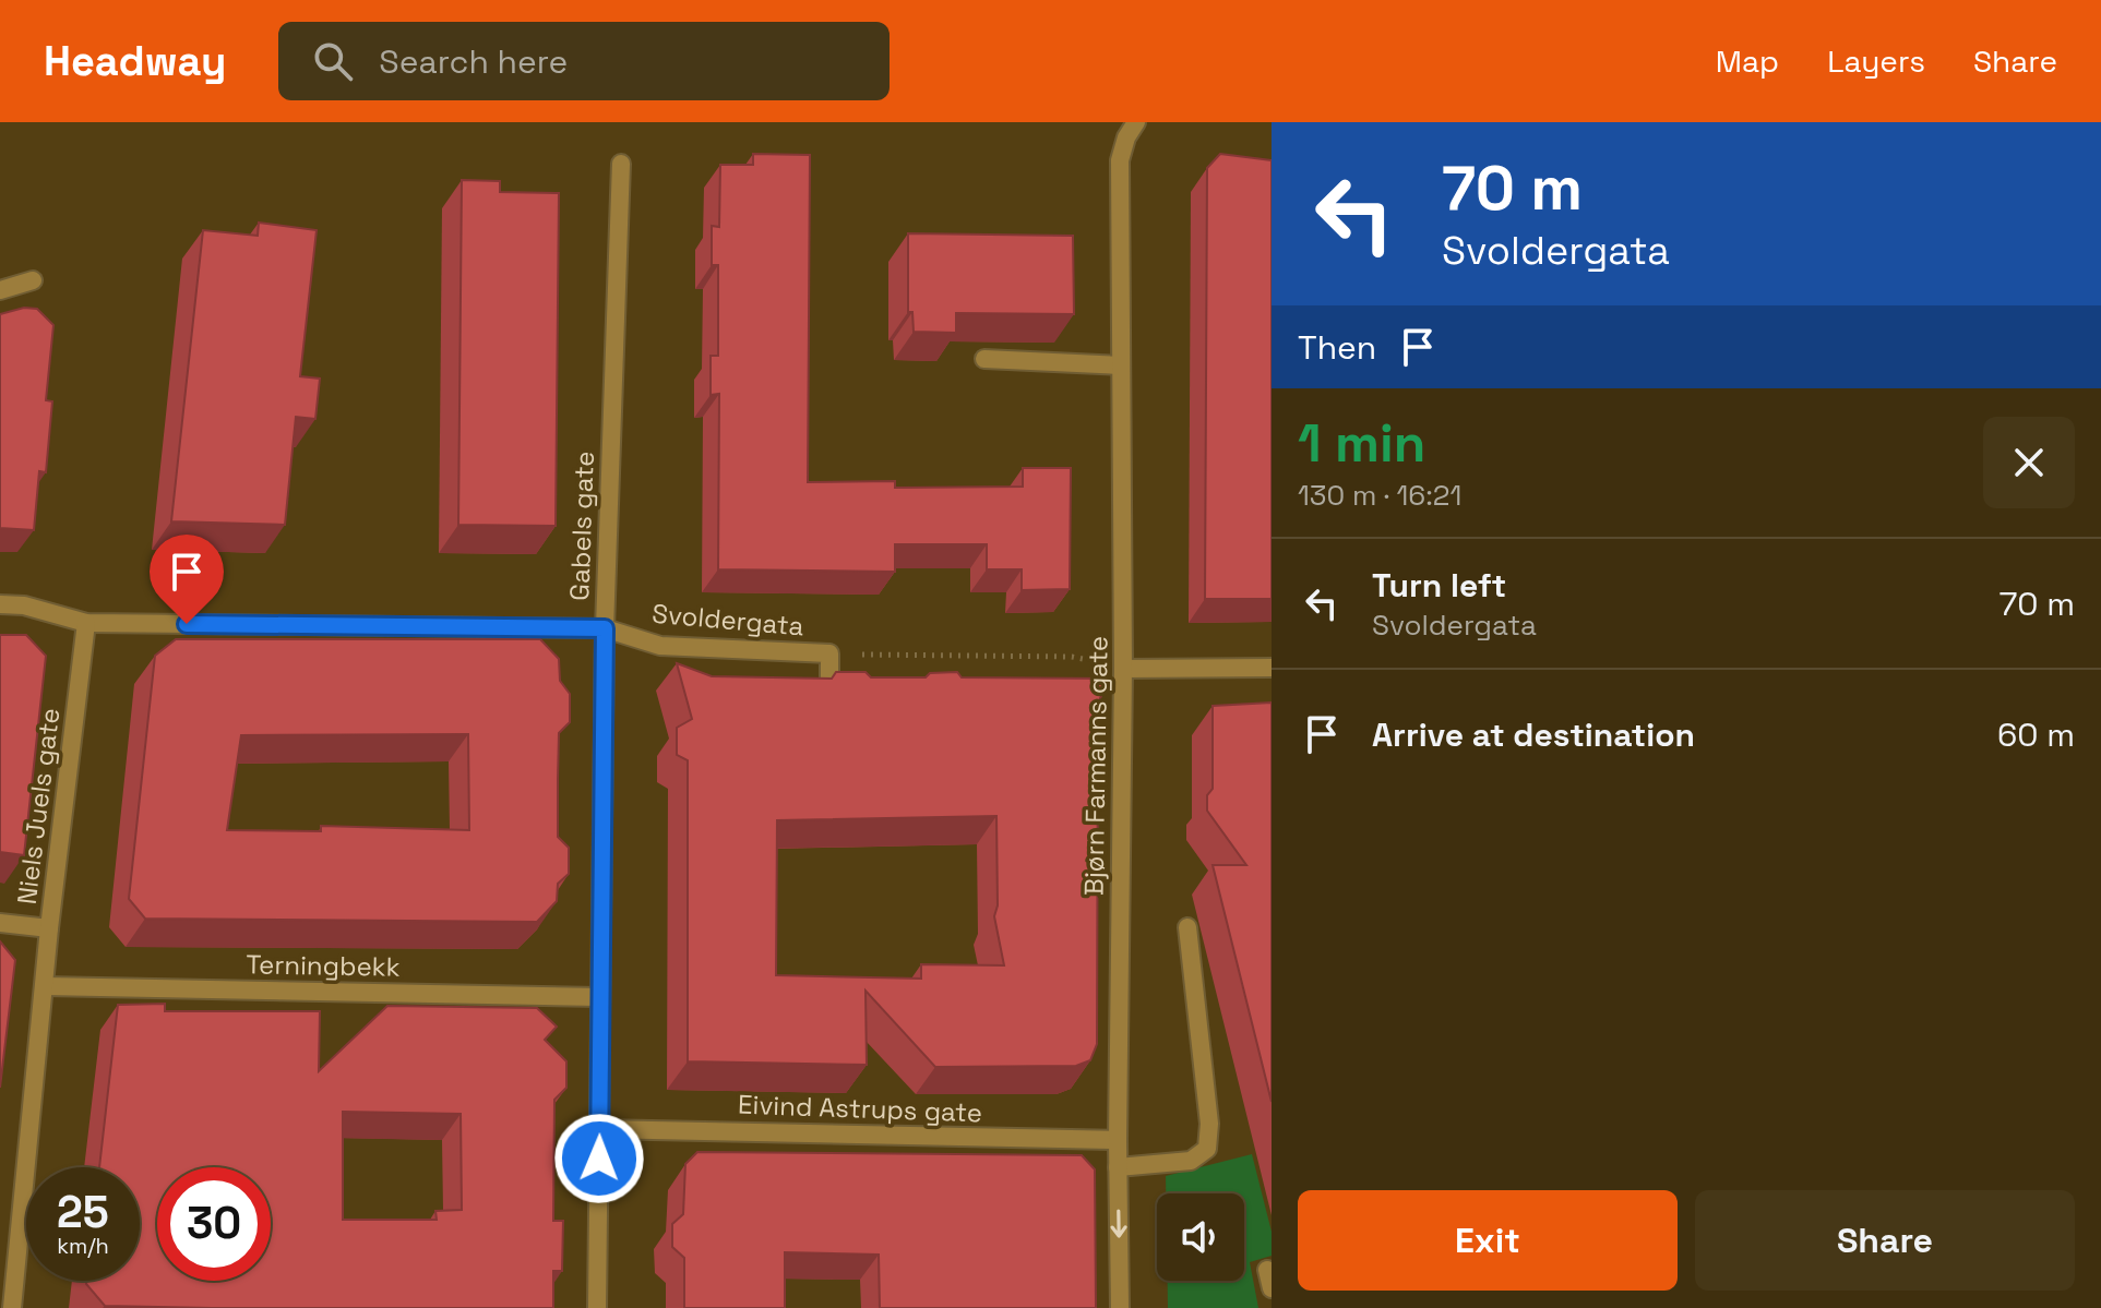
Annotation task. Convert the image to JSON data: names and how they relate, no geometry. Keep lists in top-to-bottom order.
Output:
{
  "streets": {
    "street": [
      "Gabels gate",
      "Svoldergata",
      "Bjørn Farmanns gate",
      "Niels Juels gate",
      "Terningbekk",
      "Eivind Astrups gate"
    ]
  },
  "crossings": [
    ["Gabels gate", "Svoldergata"],
    ["Gabels gate", "Terningbekk"],
    ["Gabels gate", "Eivind Astrups gate"],
    ["Svoldergata", "Niels Juels gate"],
    ["Bjørn Farmanns gate", "Eivind Astrups gate"],
    ["Niels Juels gate", "Terningbekk"]
  ],
  "page": {
    "header": "Headway",
    "search": "Search here",
    "nav": ["Map", "Layers", "Share"],
    "turn": ["70 m", "Svoldergata"],
    "then": "Then",
    "heading": ["1 min", "130 m · 16:21"],
    "list": [
      {
        "name": "Turn left",
        "note": "Svoldergata",
        "value": "70 m"
      },
      {
        "name": "Arrive at destination",
        "value": "60 m"
      }
    ],
    "speed": "25 km/h",
    "limit": "30",
    "buttons": ["Exit", "Share"]
  }
}
